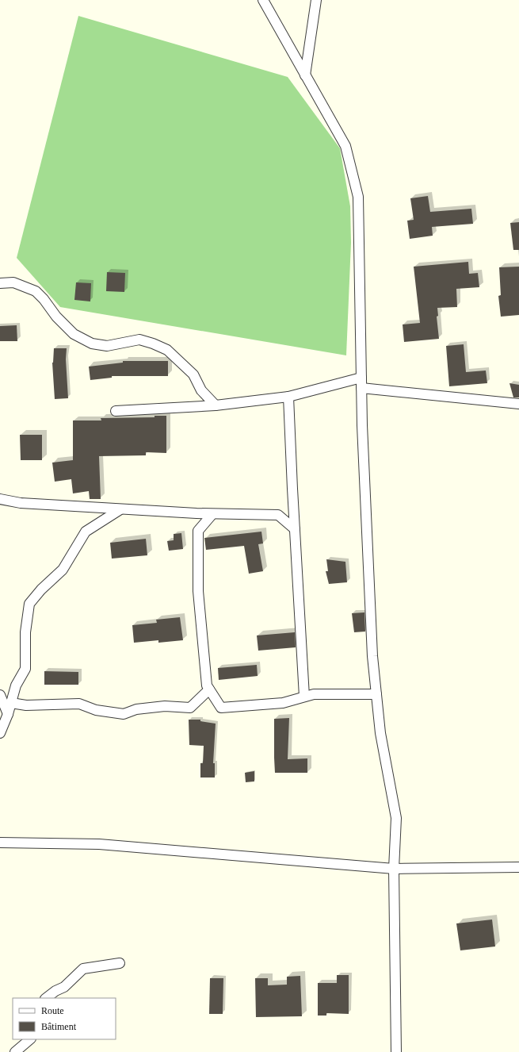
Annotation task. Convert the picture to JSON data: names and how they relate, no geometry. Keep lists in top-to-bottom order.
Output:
{
  "legend": ["Route", "Bâtiment"]
}
